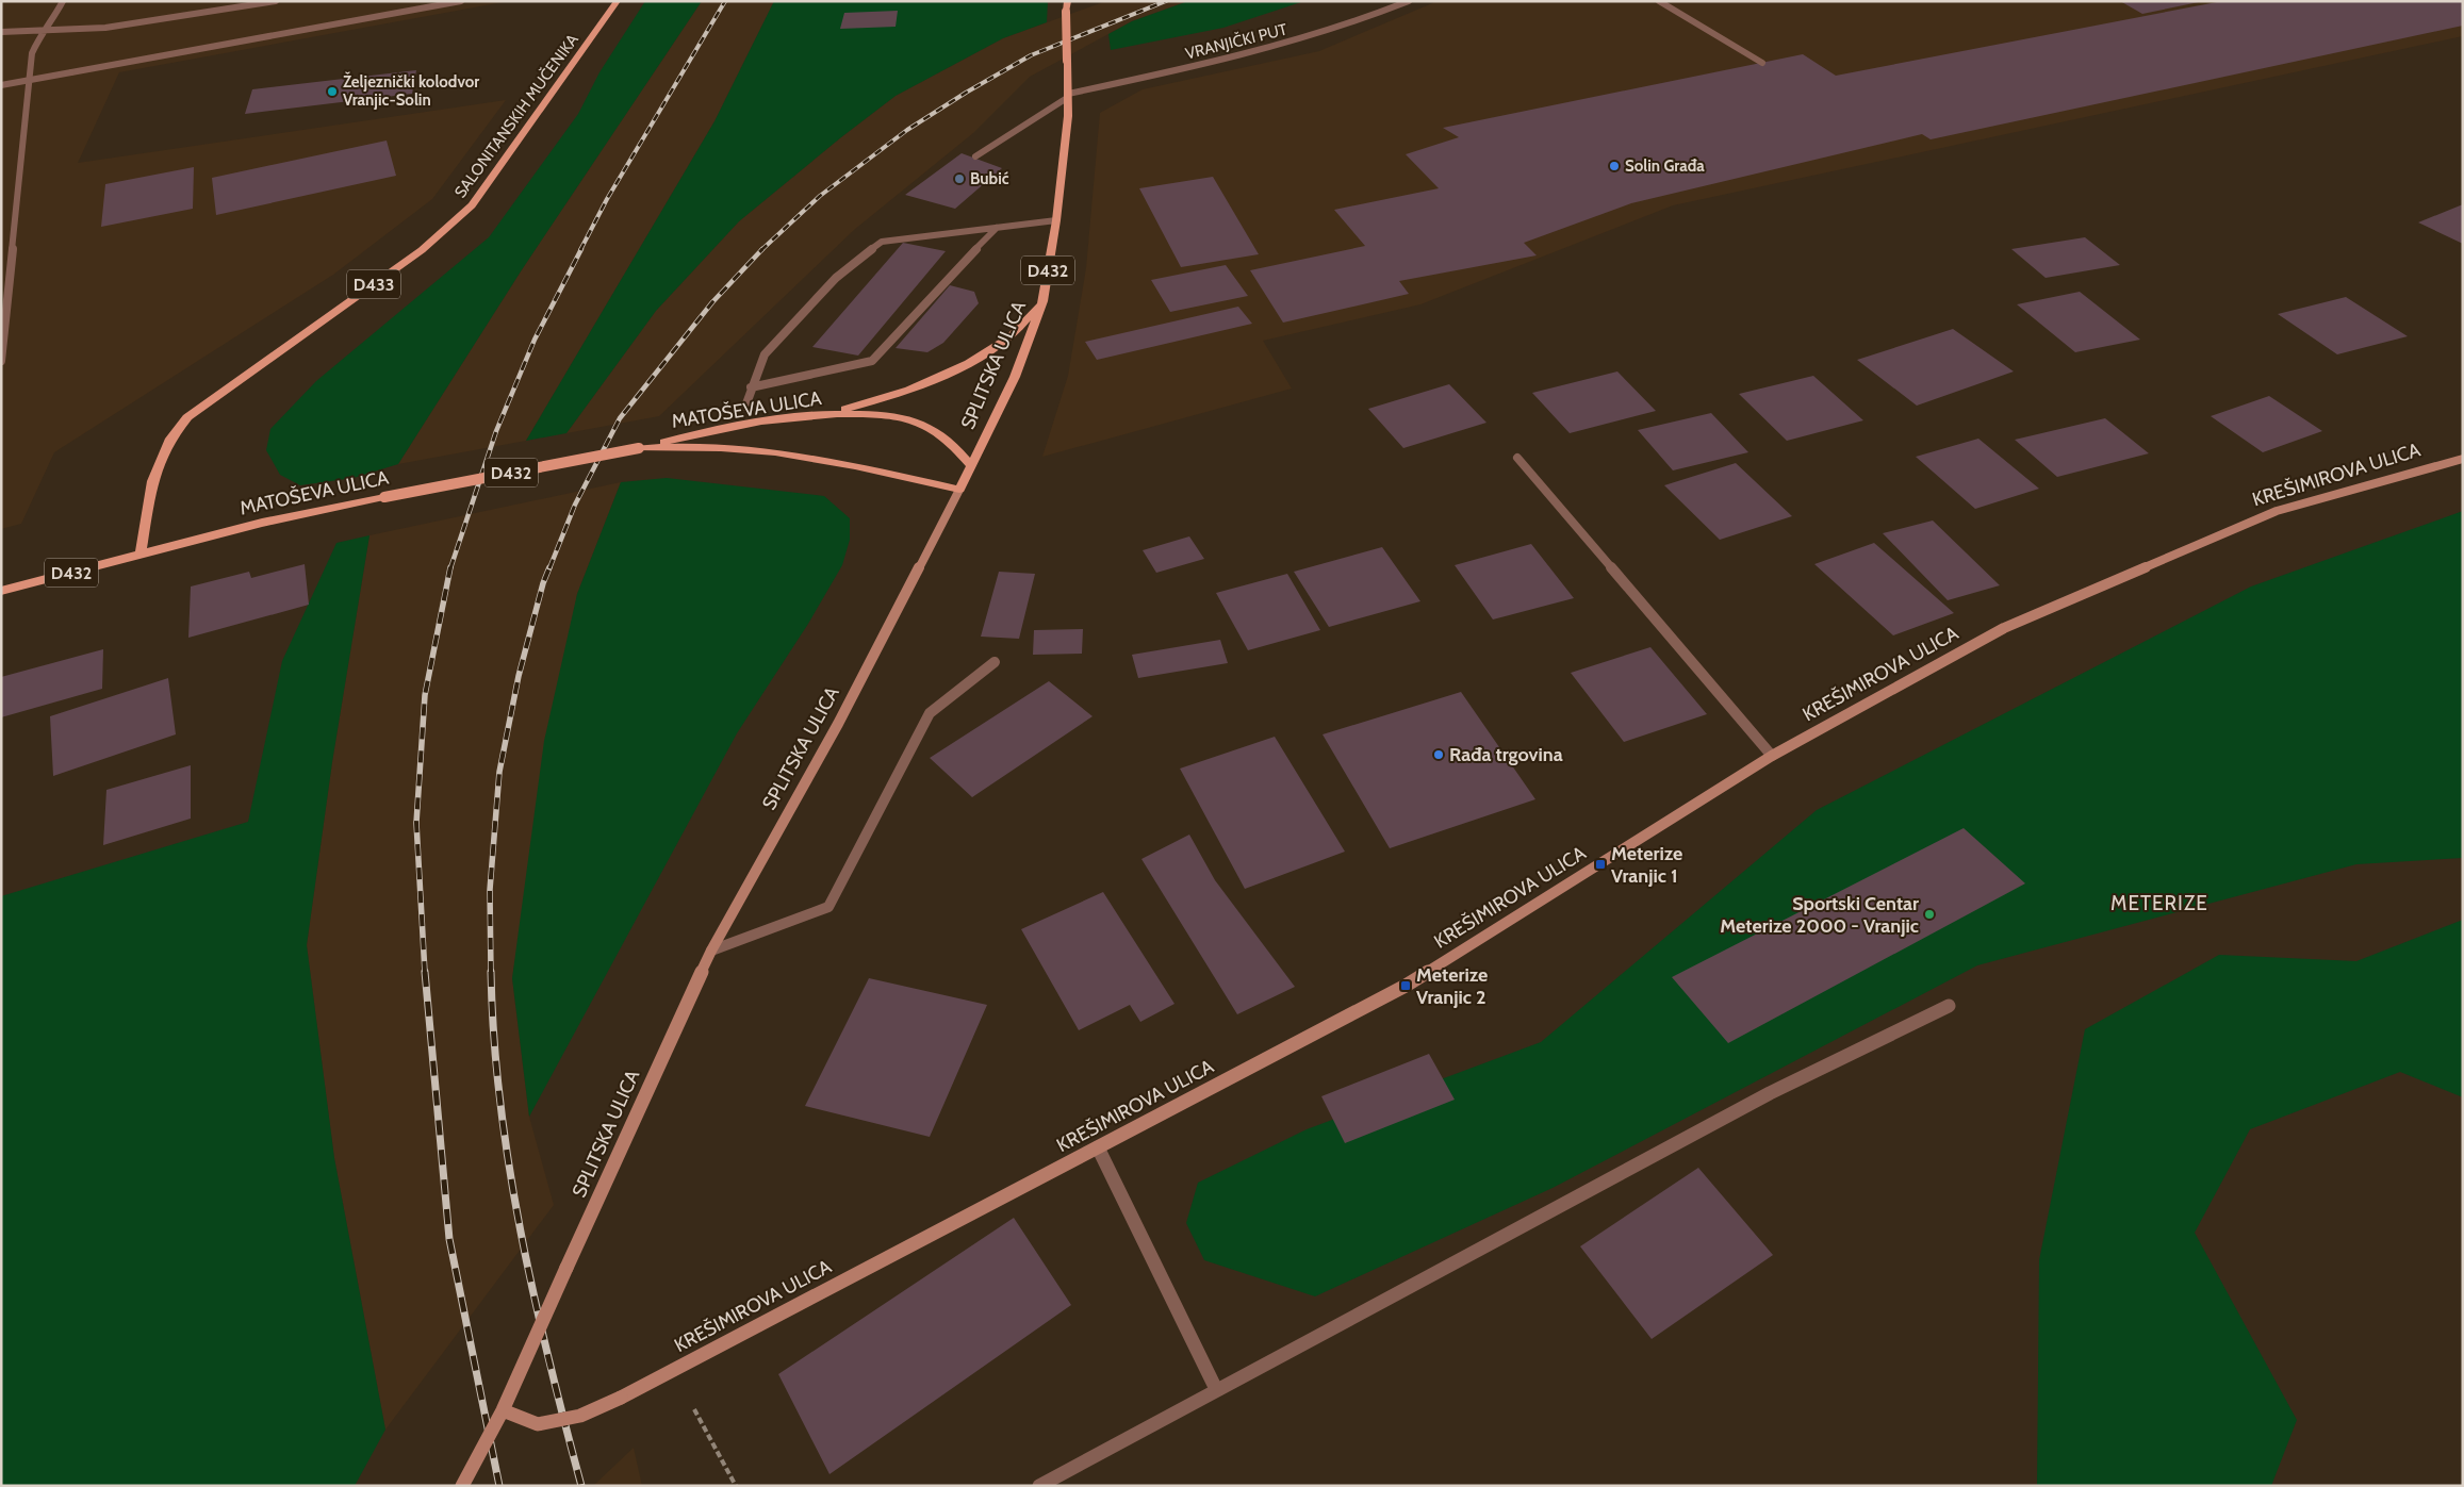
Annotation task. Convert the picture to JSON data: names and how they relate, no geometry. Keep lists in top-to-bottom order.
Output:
{
  "streets": {
    "main road": [
      "SALONITANSKIH MUČENIKA",
      "D432",
      "D433",
      "SPLITSKA ULICA",
      "MATOŠEVA ULICA",
      "KREŠIMIROVA ULICA"
    ],
    "street": ["VRANJIČKI PUT"]
  },
  "crossings": [
    ["VRANJIČKI PUT", "SPLITSKA ULICA"],
    ["SALONITANSKIH MUČENIKA", "MATOŠEVA ULICA"],
    ["SPLITSKA ULICA", "MATOŠEVA ULICA"],
    ["SPLITSKA ULICA", "KREŠIMIROVA ULICA"]
  ],
  "districts": ["METERIZE"],
  "places": {
    "other": [
      "Željeznički kolodvor Vranjic-Solin",
      "Solin Građa",
      "Bubić",
      "Rađa trgovina",
      "Sportski Centar Meterize 2000 - Vranjic"
    ],
    "transit": ["Meterize Vranjic 1", "Meterize Vranjic 2"]
  }
}
